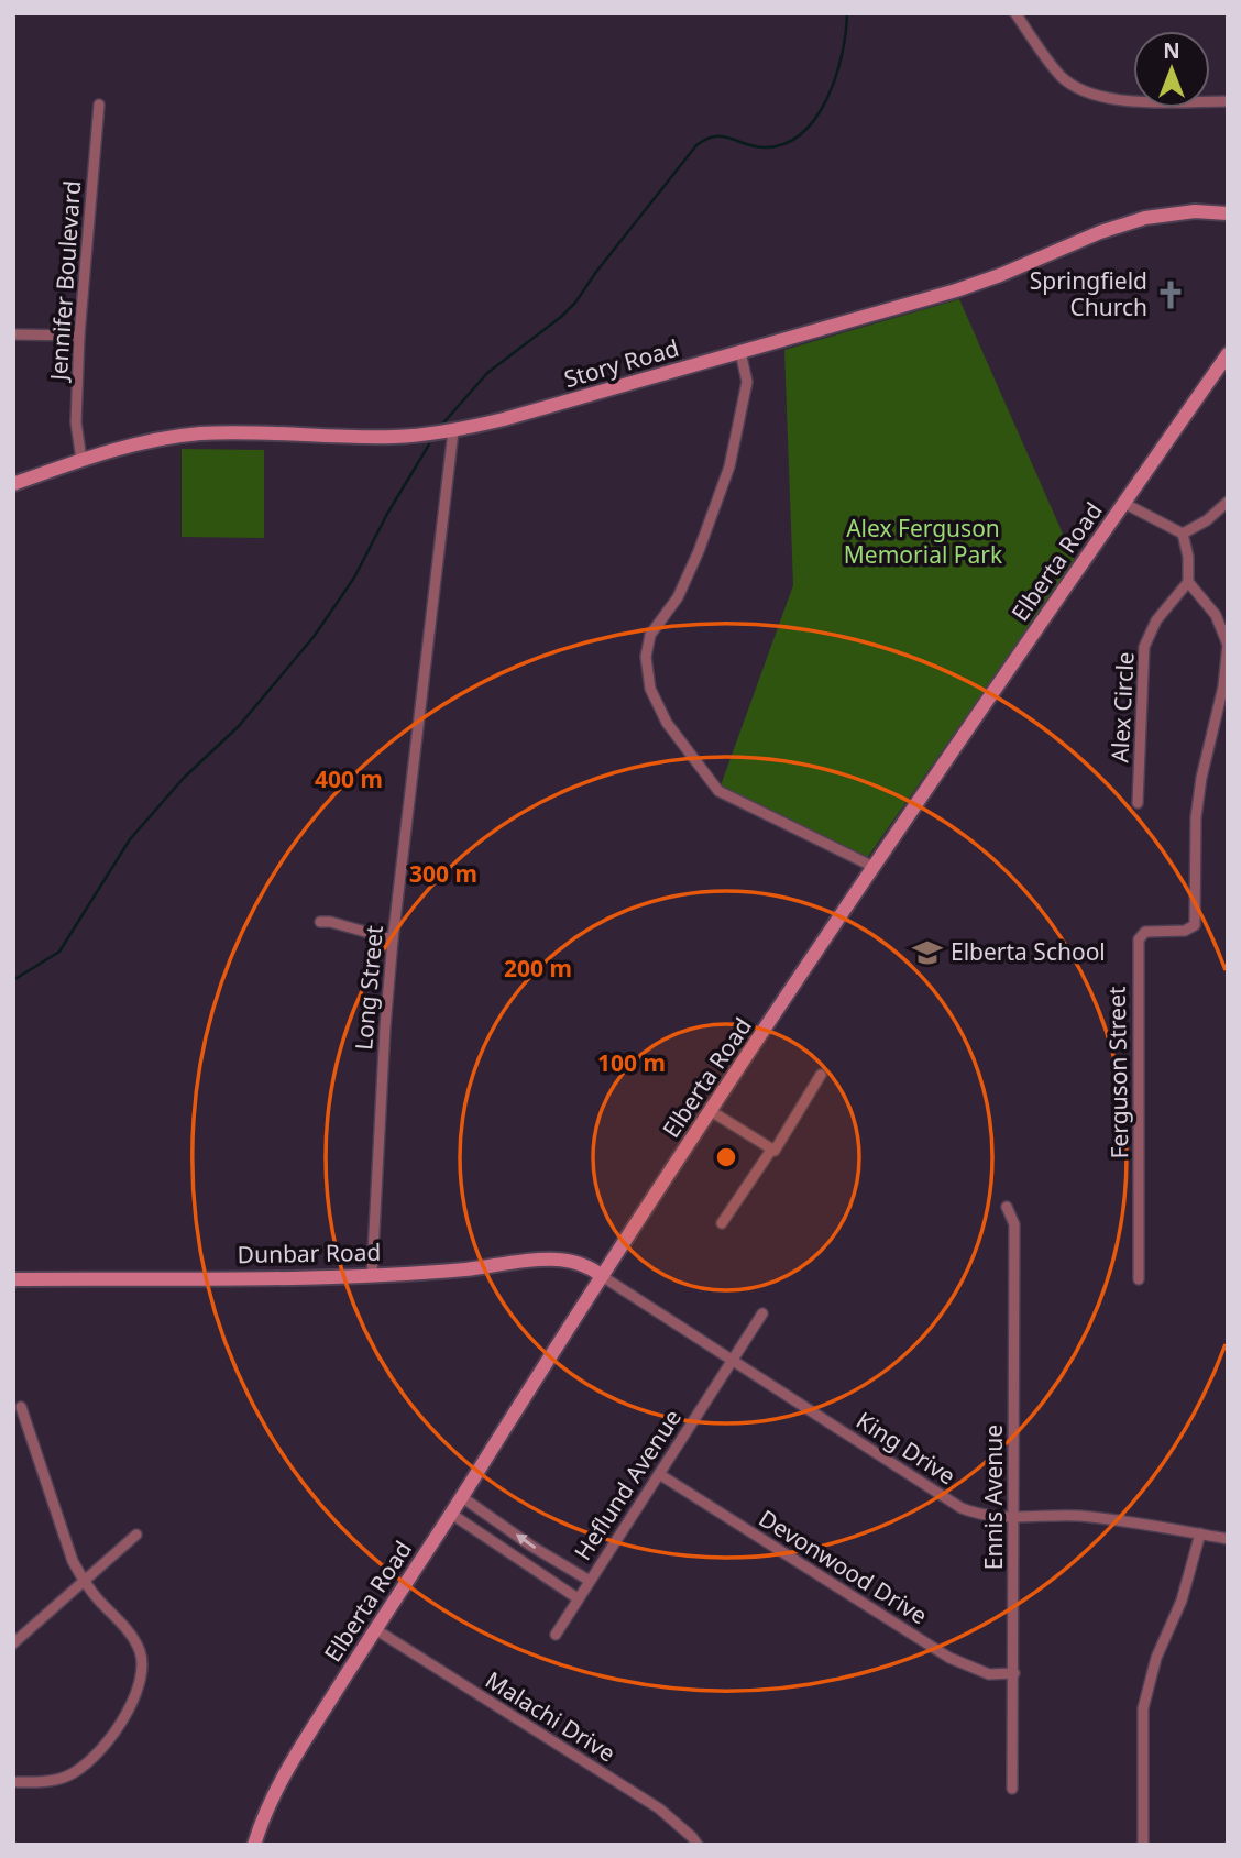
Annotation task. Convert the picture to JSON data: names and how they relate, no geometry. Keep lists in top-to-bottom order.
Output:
{
  "streets": {
    "street": [
      "Jennifer Boulevard",
      "Story Road",
      "Elberta Road",
      "Alex Circle",
      "Long Street",
      "Ferguson Street",
      "Dunbar Road",
      "King Drive",
      "Heflund Avenue",
      "Ennis Avenue",
      "Devonwood Drive",
      "Malachi Drive"
    ]
  },
  "crossings": [
    ["Jennifer Boulevard", "Story Road"],
    ["Story Road", "Long Street"],
    ["Elberta Road", "Dunbar Road"],
    ["Elberta Road", "King Drive"],
    ["Elberta Road", "Heflund Avenue"],
    ["Elberta Road", "Malachi Drive"],
    ["Alex Circle", "Ferguson Street"],
    ["Long Street", "Dunbar Road"],
    ["Dunbar Road", "King Drive"],
    ["King Drive", "Heflund Avenue"],
    ["King Drive", "Ennis Avenue"],
    ["Heflund Avenue", "Devonwood Drive"],
    ["Ennis Avenue", "Devonwood Drive"]
  ],
  "parks": ["Alex Ferguson Memorial Park"],
  "places": {
    "church": ["Springfield Church"],
    "school or university": ["Elberta School"]
  },
  "north": "top",
  "rings": [
    "400 m",
    "300 m",
    "200 m",
    "100 m"
  ]
}
